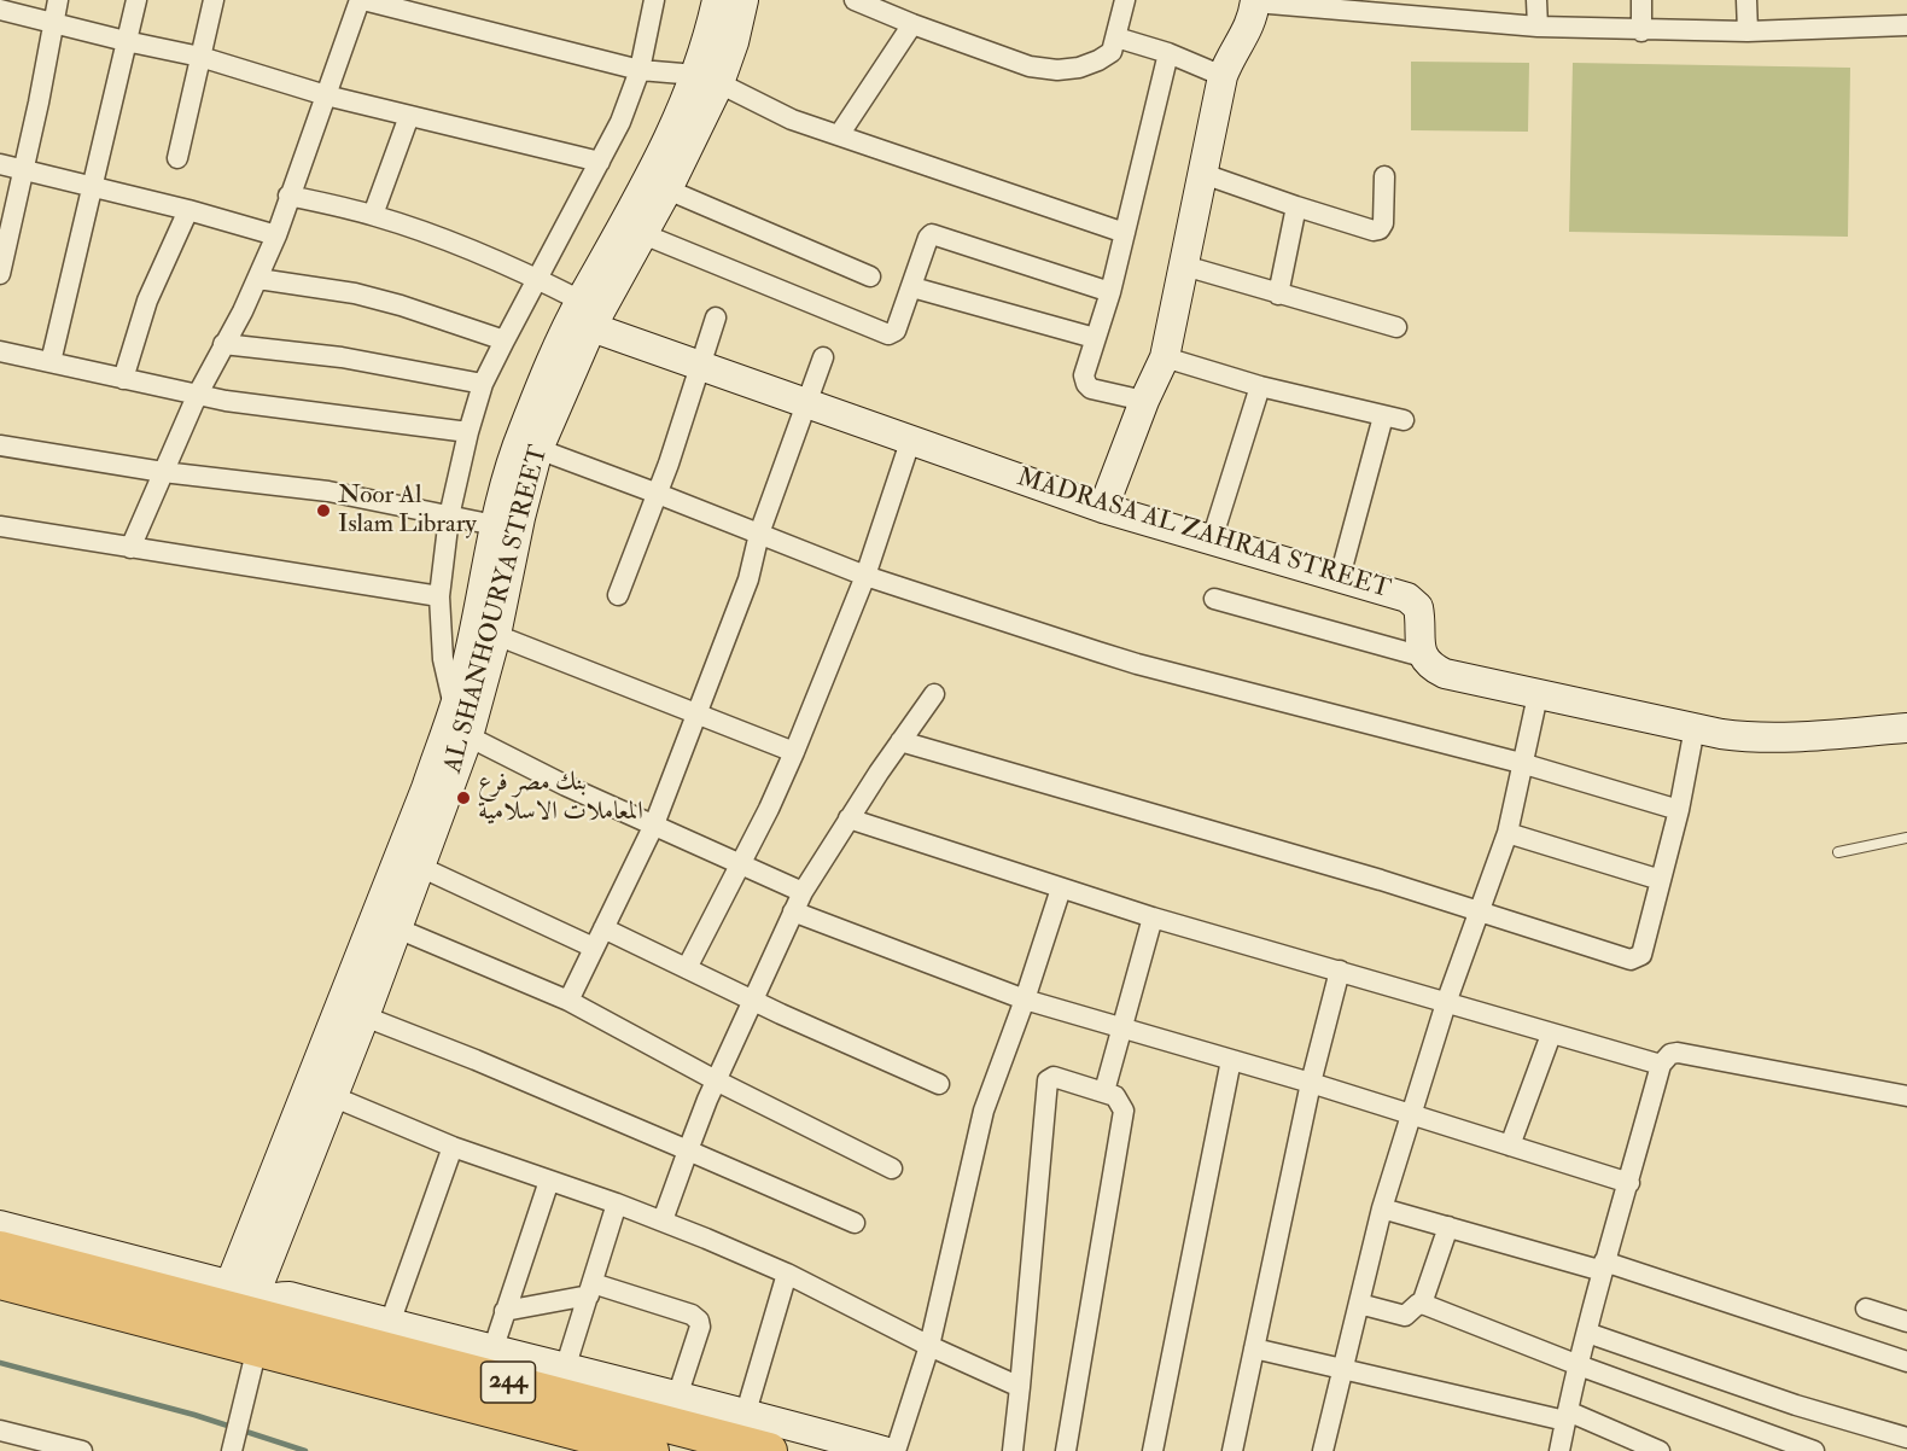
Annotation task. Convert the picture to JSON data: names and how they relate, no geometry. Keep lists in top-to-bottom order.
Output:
{
  "streets": {
    "highway": ["244"],
    "street": ["MADRASA AL ZAHRAA STREET", "AL SHANHOURYA STREET"]
  },
  "crossings": [
    ["MADRASA AL ZAHRAA STREET", "AL SHANHOURYA STREET"],
    ["AL SHANHOURYA STREET", "244"]
  ],
  "places": ["Noor Al Islam Library", "بنك مصر فرع المعاملات الاسلامية"]
}
